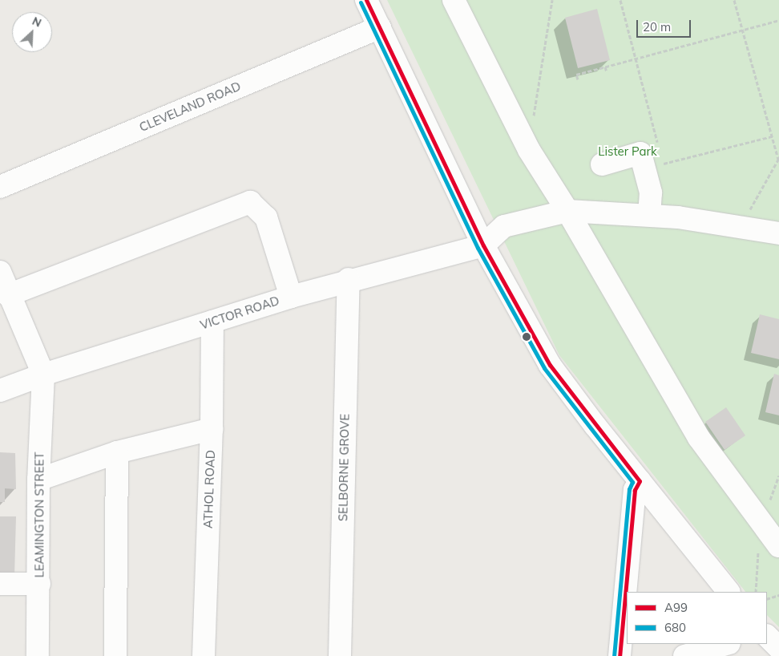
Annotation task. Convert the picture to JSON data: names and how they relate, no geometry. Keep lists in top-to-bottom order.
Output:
{
  "streets": {
    "street": [
      "CLEVELAND ROAD",
      "VICTOR ROAD",
      "SELBORNE GROVE",
      "ATHOL ROAD",
      "LEAMINGTON STREET"
    ]
  },
  "crossings": [
    ["VICTOR ROAD", "SELBORNE GROVE"],
    ["VICTOR ROAD", "ATHOL ROAD"],
    ["VICTOR ROAD", "LEAMINGTON STREET"]
  ],
  "parks": ["Lister Park"],
  "lines": ["transit line A99", "transit line 680"],
  "legend": ["A99", "680"],
  "scale_bar": "20 m",
  "north": "top right"
}
